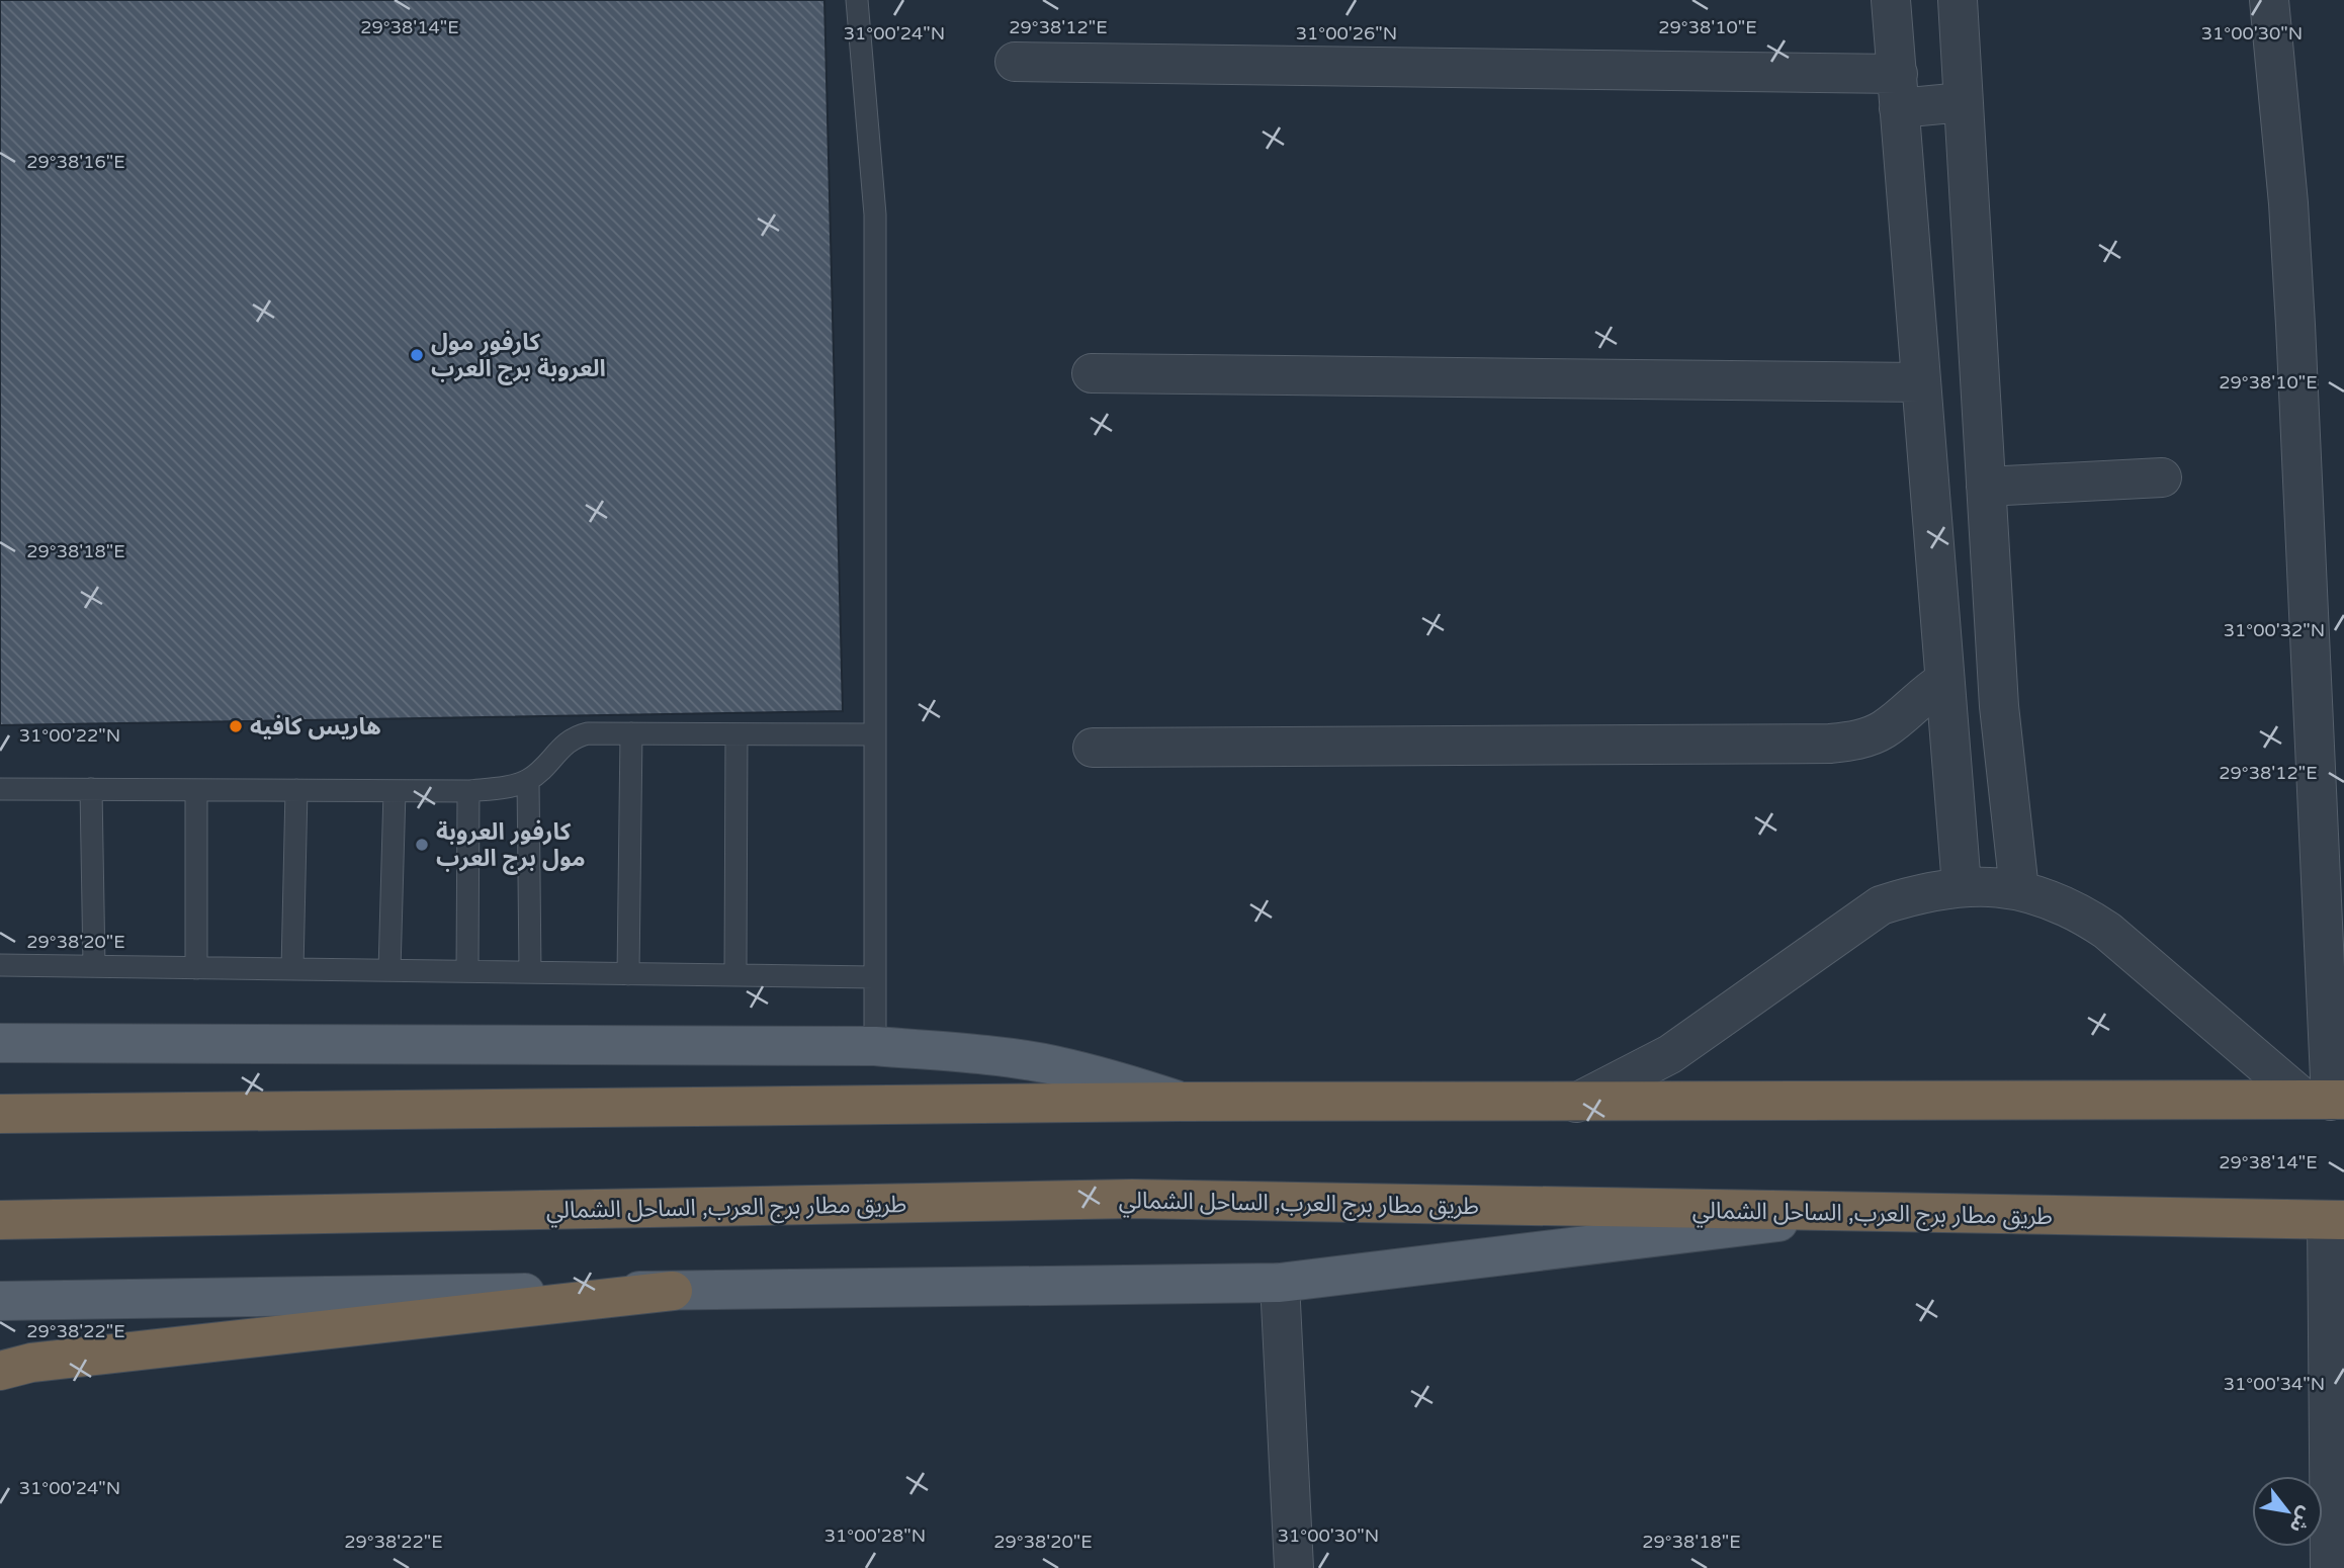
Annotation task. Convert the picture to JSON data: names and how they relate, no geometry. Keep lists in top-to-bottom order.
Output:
{
  "streets": {
    "highway": ["طريق مطار برج العرب, الساحل الشمالي"]
  },
  "places": ["كارفور مول العروبة برج العرب", "هاريس كافيه", "كارفور العروبة مول برج العرب"],
  "north": "bottom right",
  "coordinates": [
    "29°38'14\"E",
    "29°38'12\"E",
    "29°38'10\"E",
    "31°00'26\"N",
    "31°00'30\"N",
    "31°00'24\"N",
    "29°38'16\"E",
    "29°38'18\"E",
    "31°00'32\"N",
    "31°00'22\"N",
    "29°38'20\"E",
    "29°38'22\"E",
    "31°00'34\"N",
    "31°00'28\"N"
  ]
}
